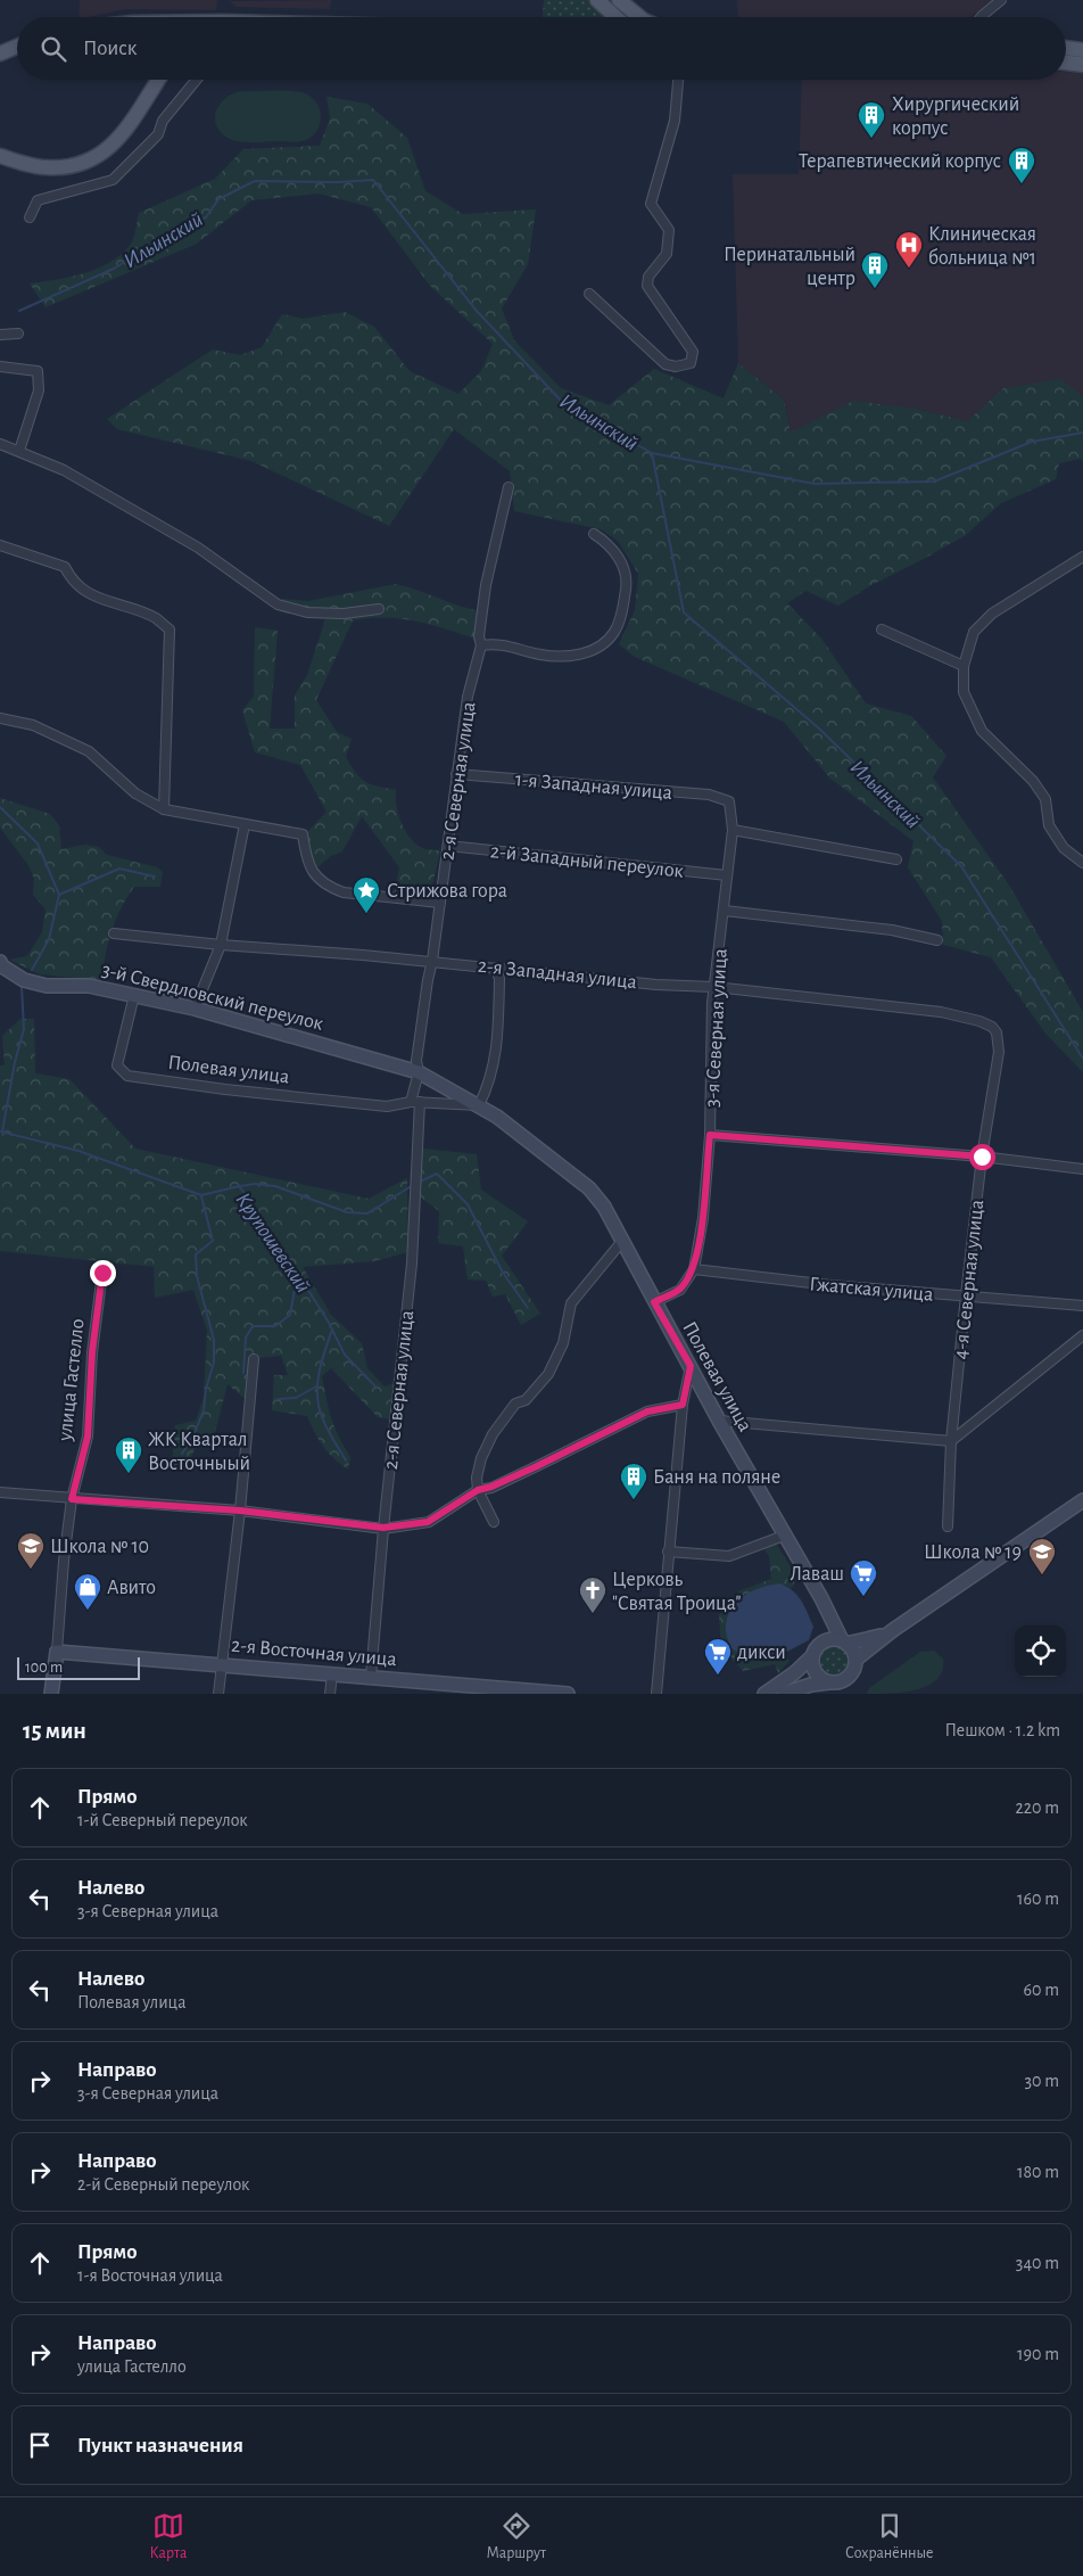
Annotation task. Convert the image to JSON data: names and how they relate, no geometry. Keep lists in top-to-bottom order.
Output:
{
  "streets": {
    "main road": [
      "3-й Свердловский переулок",
      "Полевая улица",
      "улица Гастелло",
      "2-я Восточная улица"
    ],
    "street": [
      "2-я Северная улица",
      "1-я Западная улица",
      "2-й Западный переулок",
      "2-я Западная улица",
      "3-я Северная улица",
      "4-я Северная улица",
      "Гжатская улица"
    ]
  },
  "crossings": [
    ["2-я Северная улица", "1-я Западная улица"],
    ["2-я Северная улица", "2-й Западный переулок"],
    ["2-я Северная улица", "2-я Западная улица"],
    ["2-я Северная улица", "3-й Свердловский переулок"],
    ["2-я Северная улица", "Полевая улица"],
    ["2-я Северная улица", "2-я Восточная улица"],
    ["1-я Западная улица", "3-я Северная улица"],
    ["2-й Западный переулок", "3-я Северная улица"],
    ["2-я Западная улица", "3-я Северная улица"],
    ["2-я Западная улица", "4-я Северная улица"],
    ["3-й Свердловский переулок", "Полевая улица"],
    ["3-я Северная улица", "Полевая улица"],
    ["3-я Северная улица", "Гжатская улица"],
    ["4-я Северная улица", "Гжатская улица"],
    ["улица Гастелло", "2-я Восточная улица"]
  ],
  "water": ["Ильинский", "Крупошевский"],
  "places": {
    "building": [
      "Хирургический корпус",
      "Терапевтический корпус",
      "Перинатальный центр",
      "ЖК Квартал Восточныый",
      "Баня на поляне"
    ],
    "hospital": ["Клиническая больница №1"],
    "place": ["Стрижова гора"],
    "school or university": ["Школа № 10", "Школа № 19"],
    "supermarket": ["Лаваш", "дикси"],
    "shop": ["Авито"],
    "church": ["Церковь \"Святая Троица\""]
  },
  "scale_bar": "100 m",
  "page": {
    "search": "Поиск",
    "scale": "100 m",
    "heading": ["15 мин", "Пешком · 1.2 km"],
    "list": [
      ["Прямо", "1-й Северный переулок", "220 m"],
      ["Налево", "3-я Северная улица", "160 m"],
      ["Налево", "Полевая улица", "60 m"],
      ["Направо", "3-я Северная улица", "30 m"],
      ["Направо", "2-й Северный переулок", "180 m"],
      ["Прямо", "1-я Восточная улица", "340 m"],
      ["Направо", "улица Гастелло", "190 m"],
      "Пункт назначения"
    ],
    "nav": ["Карта", "Маршрут", "Сохранённые"]
  }
}
